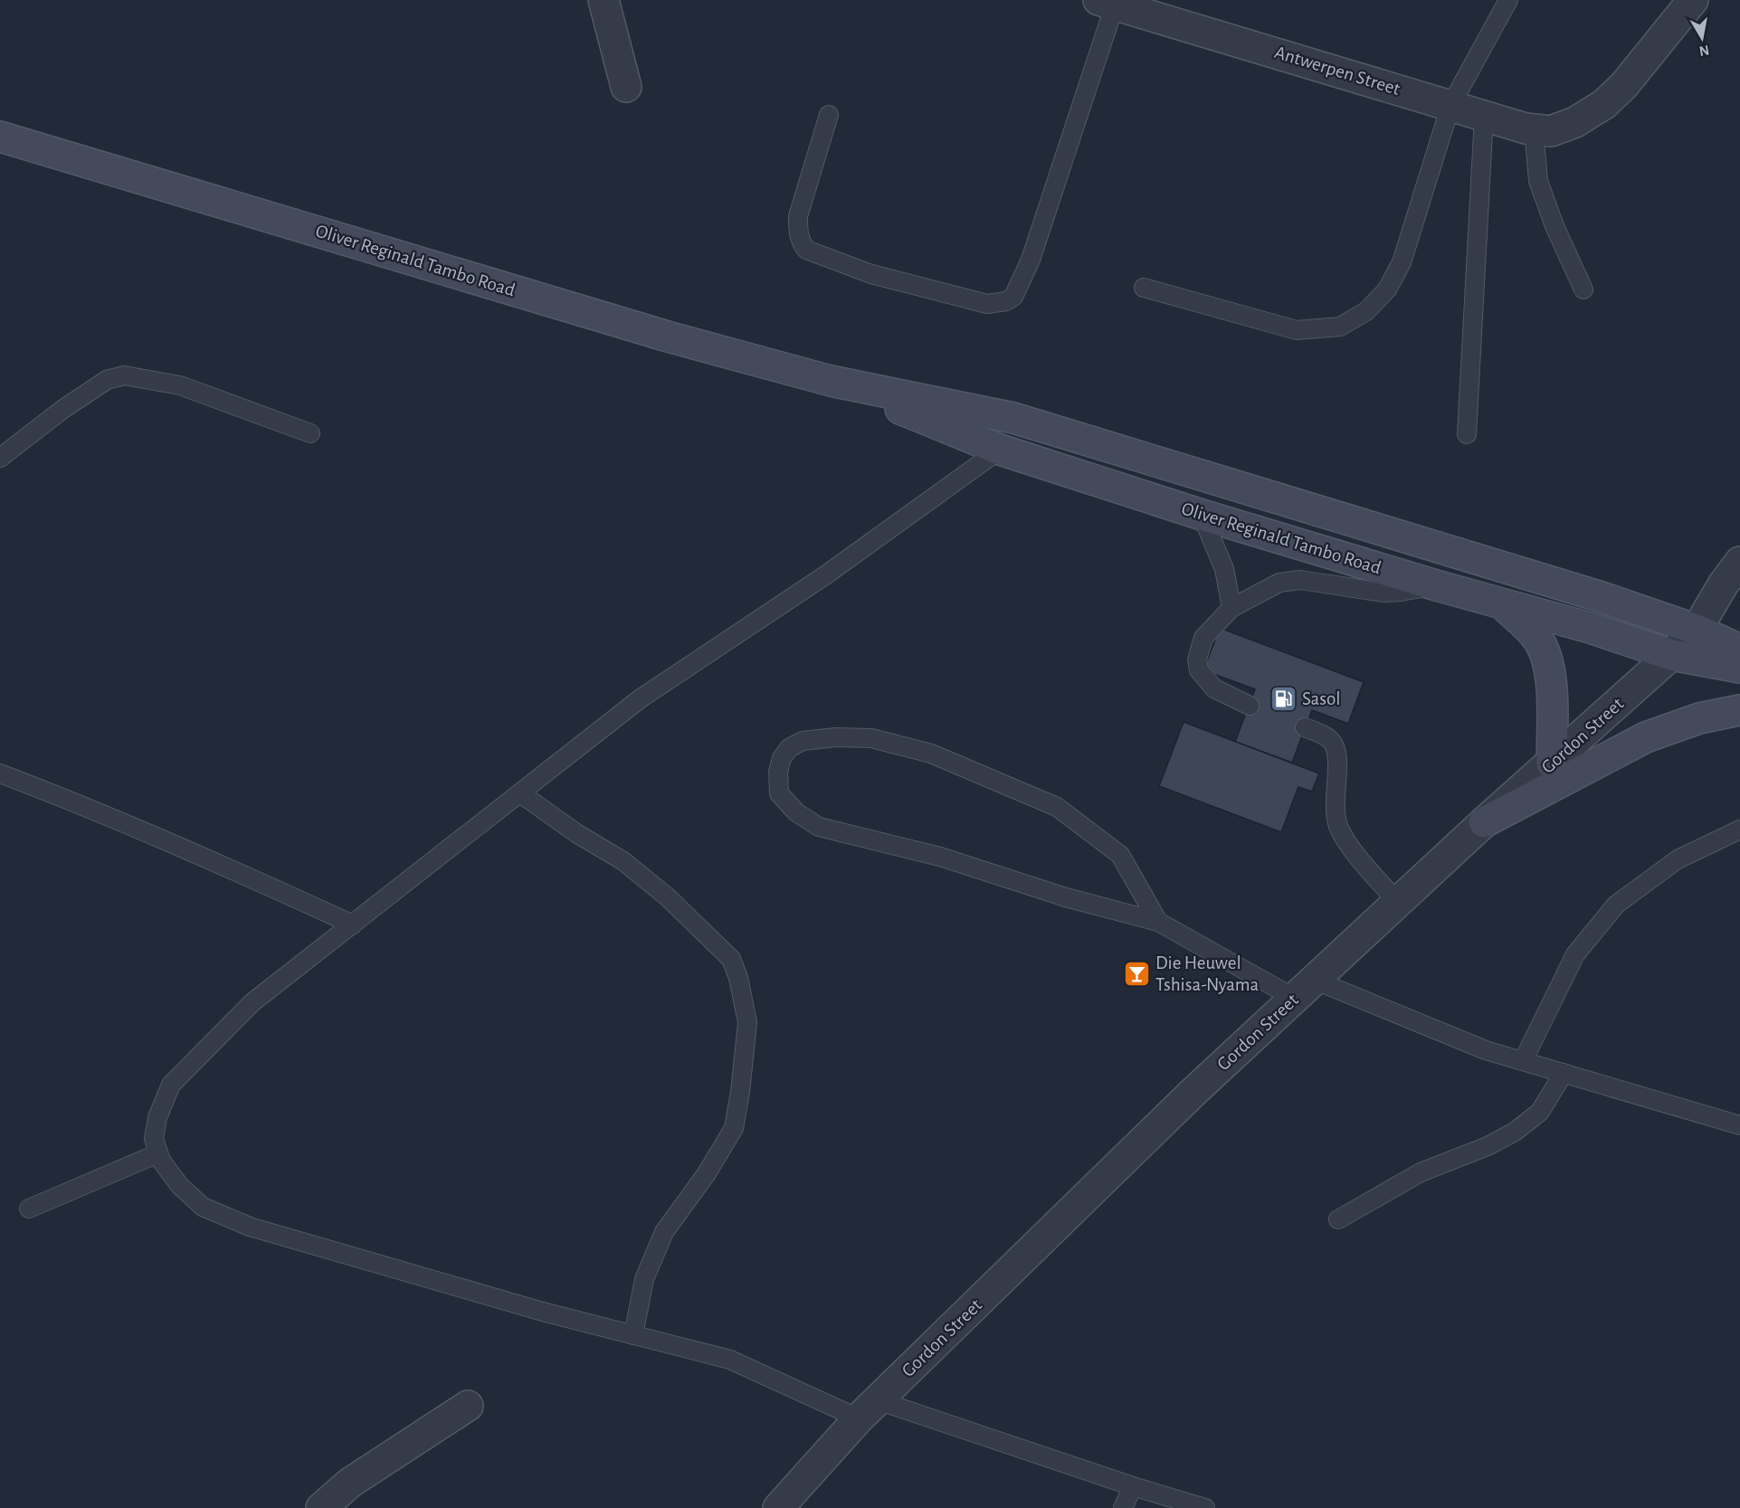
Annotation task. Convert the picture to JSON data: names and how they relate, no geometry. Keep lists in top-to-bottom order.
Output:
{
  "streets": {
    "main road": ["Oliver Reginald Tambo Road"],
    "street": ["Antwerpen Street", "Gordon Street"]
  },
  "crossings": [
    ["Oliver Reginald Tambo Road", "Gordon Street"]
  ],
  "places": {
    "fuel station": ["Sasol"],
    "bar": ["Die Heuwel Tshisa-Nyama"]
  },
  "north": "bottom"
}
